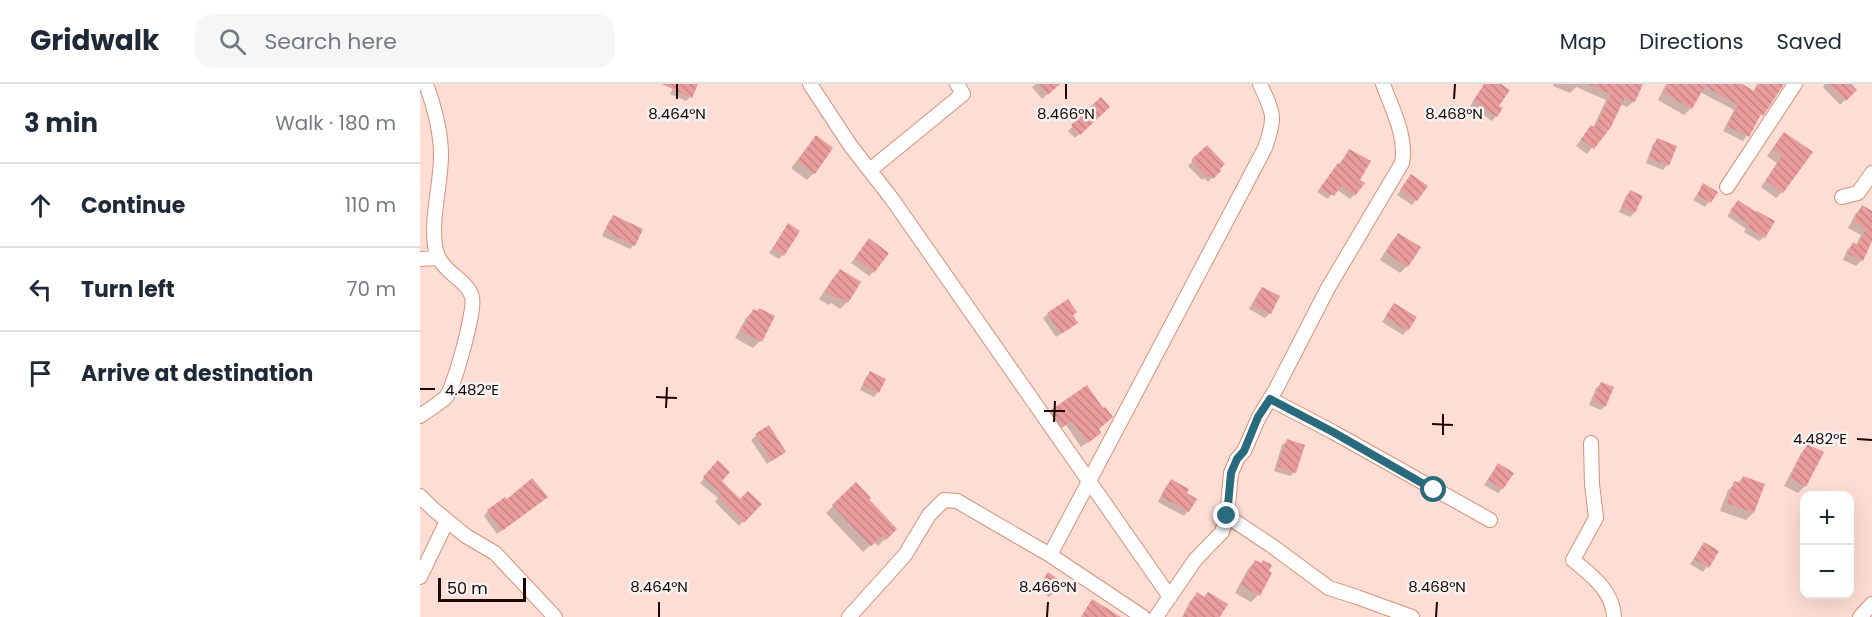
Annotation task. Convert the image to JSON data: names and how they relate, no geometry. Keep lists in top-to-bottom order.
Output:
{
  "scale_bar": "50 m",
  "page": {
    "header": "Gridwalk",
    "search": "Search here",
    "nav": ["Map", "Directions", "Saved"],
    "heading": ["3 min", "Walk · 180 m"],
    "list": [
      ["Continue", "110 m"],
      ["Turn left", "70 m"],
      "Arrive at destination"
    ],
    "map_buttons": ["+", "−"],
    "scale": "50 m"
  },
  "coordinates": [
    "8.464°N",
    "8.466°N",
    "8.468°N",
    "4.482°E"
  ]
}
